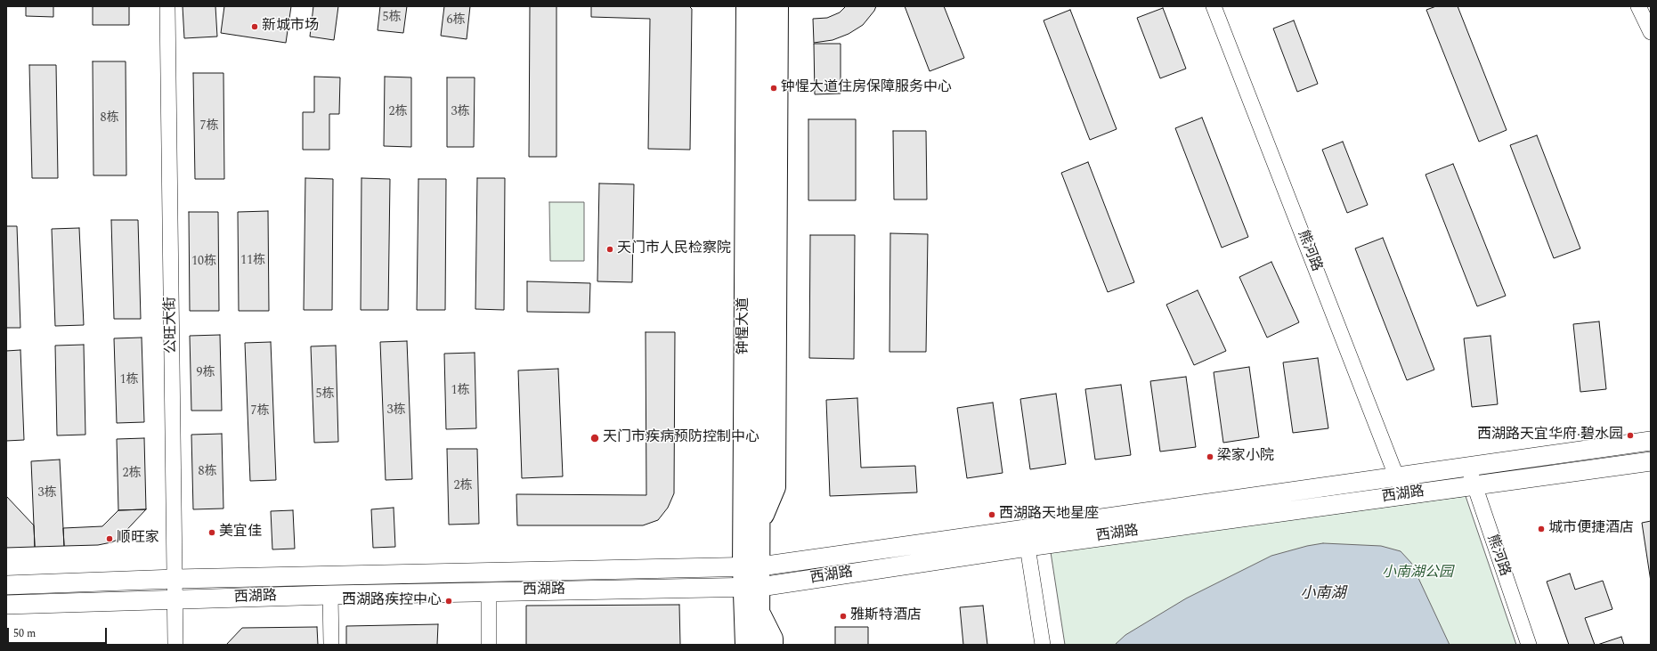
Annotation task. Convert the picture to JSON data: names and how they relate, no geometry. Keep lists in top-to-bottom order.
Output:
{
  "streets": {
    "highway": ["钟惺大道"],
    "main road": ["西湖路"],
    "street": ["熊河路", "公旺大街"]
  },
  "crossings": [
    ["熊河路", "西湖路"],
    ["公旺大街", "西湖路"],
    ["钟惺大道", "西湖路"]
  ],
  "water": ["小南湖"],
  "parks": ["小南湖公园"],
  "places": [
    "新城市场",
    "钟惺大道住房保障服务中心",
    "天门市人民检察院",
    "西湖路天宜华府·碧水园",
    "天门市疾病预防控制中心",
    "梁家小院",
    "西湖路天地星座",
    "城市便捷酒店",
    "美宜佳",
    "顺旺家",
    "西湖路疾控中心",
    "雅斯特酒店"
  ],
  "house_numbers": [
    "5栋",
    "6栋",
    "2栋",
    "3栋",
    "8栋",
    "7栋",
    "11栋",
    "10栋",
    "9栋",
    "1栋",
    "1栋",
    "5栋",
    "3栋",
    "7栋",
    "8栋",
    "2栋",
    "2栋",
    "3栋"
  ],
  "scale_bar": "50 m"
}
